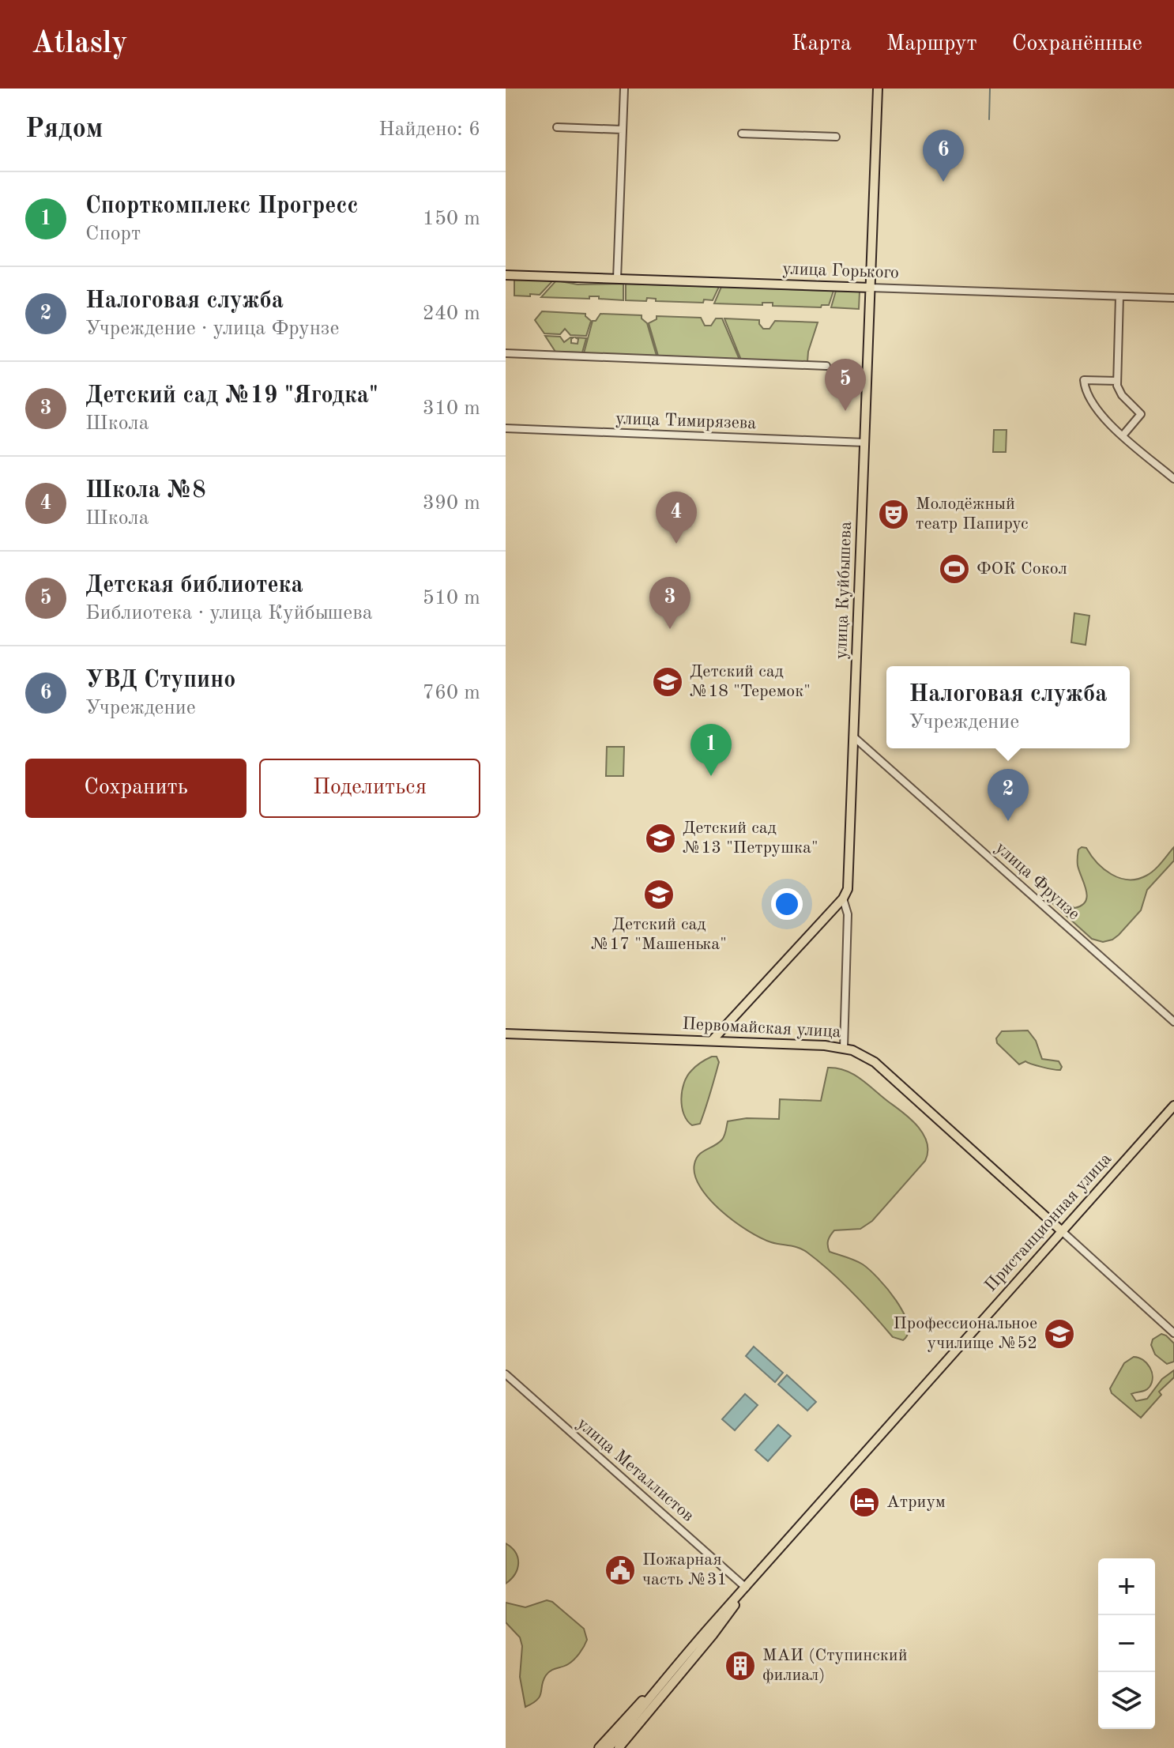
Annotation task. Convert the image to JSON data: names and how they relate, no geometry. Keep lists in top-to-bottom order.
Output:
{
  "streets": {
    "main road": [
      "улица Горького",
      "улица Куйбышева",
      "Первомайская улица",
      "Пристанционная улица"
    ],
    "street": ["улица Тимирязева", "улица Фрунзе", "улица Металлистов"]
  },
  "crossings": [
    ["улица Горького", "улица Куйбышева"],
    ["улица Тимирязева", "улица Куйбышева"],
    ["улица Куйбышева", "улица Фрунзе"],
    ["Первомайская улица", "Пристанционная улица"],
    ["Пристанционная улица", "улица Металлистов"]
  ],
  "places": {
    "theatre": ["Молодёжный театр Папирус"],
    "sports": ["ФОК Сокол"],
    "school or university": [
      "Детский сад №18 \"Теремок\"",
      "Детский сад №13 \"Петрушка\"",
      "Детский сад №17 \"Машенька\"",
      "Профессиональное училище №52"
    ],
    "hotel": ["Атриум"],
    "public building": ["Пожарная часть №31"],
    "building": ["МАИ (Ступинский филиал)"]
  },
  "page": {
    "header": "Atlasly",
    "nav": ["Карта", "Маршрут", "Сохранённые"],
    "heading": ["Рядом", "Найдено: 6"],
    "pins": [
      "6",
      "5",
      "4",
      "3",
      "1",
      "2"
    ],
    "list": [
      {
        "mark": "1",
        "name": "Спорткомплекс Прогресс",
        "note": "Спорт",
        "value": "150 m"
      },
      {
        "mark": "2",
        "name": "Налоговая служба",
        "note": "Учреждение · улица Фрунзе",
        "value": "240 m"
      },
      {
        "mark": "3",
        "name": "Детский сад №19 \"Ягодка\"",
        "note": "Школа",
        "value": "310 m"
      },
      {
        "mark": "4",
        "name": "Школа №8",
        "note": "Школа",
        "value": "390 m"
      },
      {
        "mark": "5",
        "name": "Детская библиотека",
        "note": "Библиотека · улица Куйбышева",
        "value": "510 m"
      },
      {
        "mark": "6",
        "name": "УВД Ступино",
        "note": "Учреждение",
        "value": "760 m"
      }
    ],
    "popup": ["Налоговая служба", "Учреждение"],
    "buttons": ["Сохранить", "Поделиться"],
    "map_buttons": ["+", "−"]
  }
}
